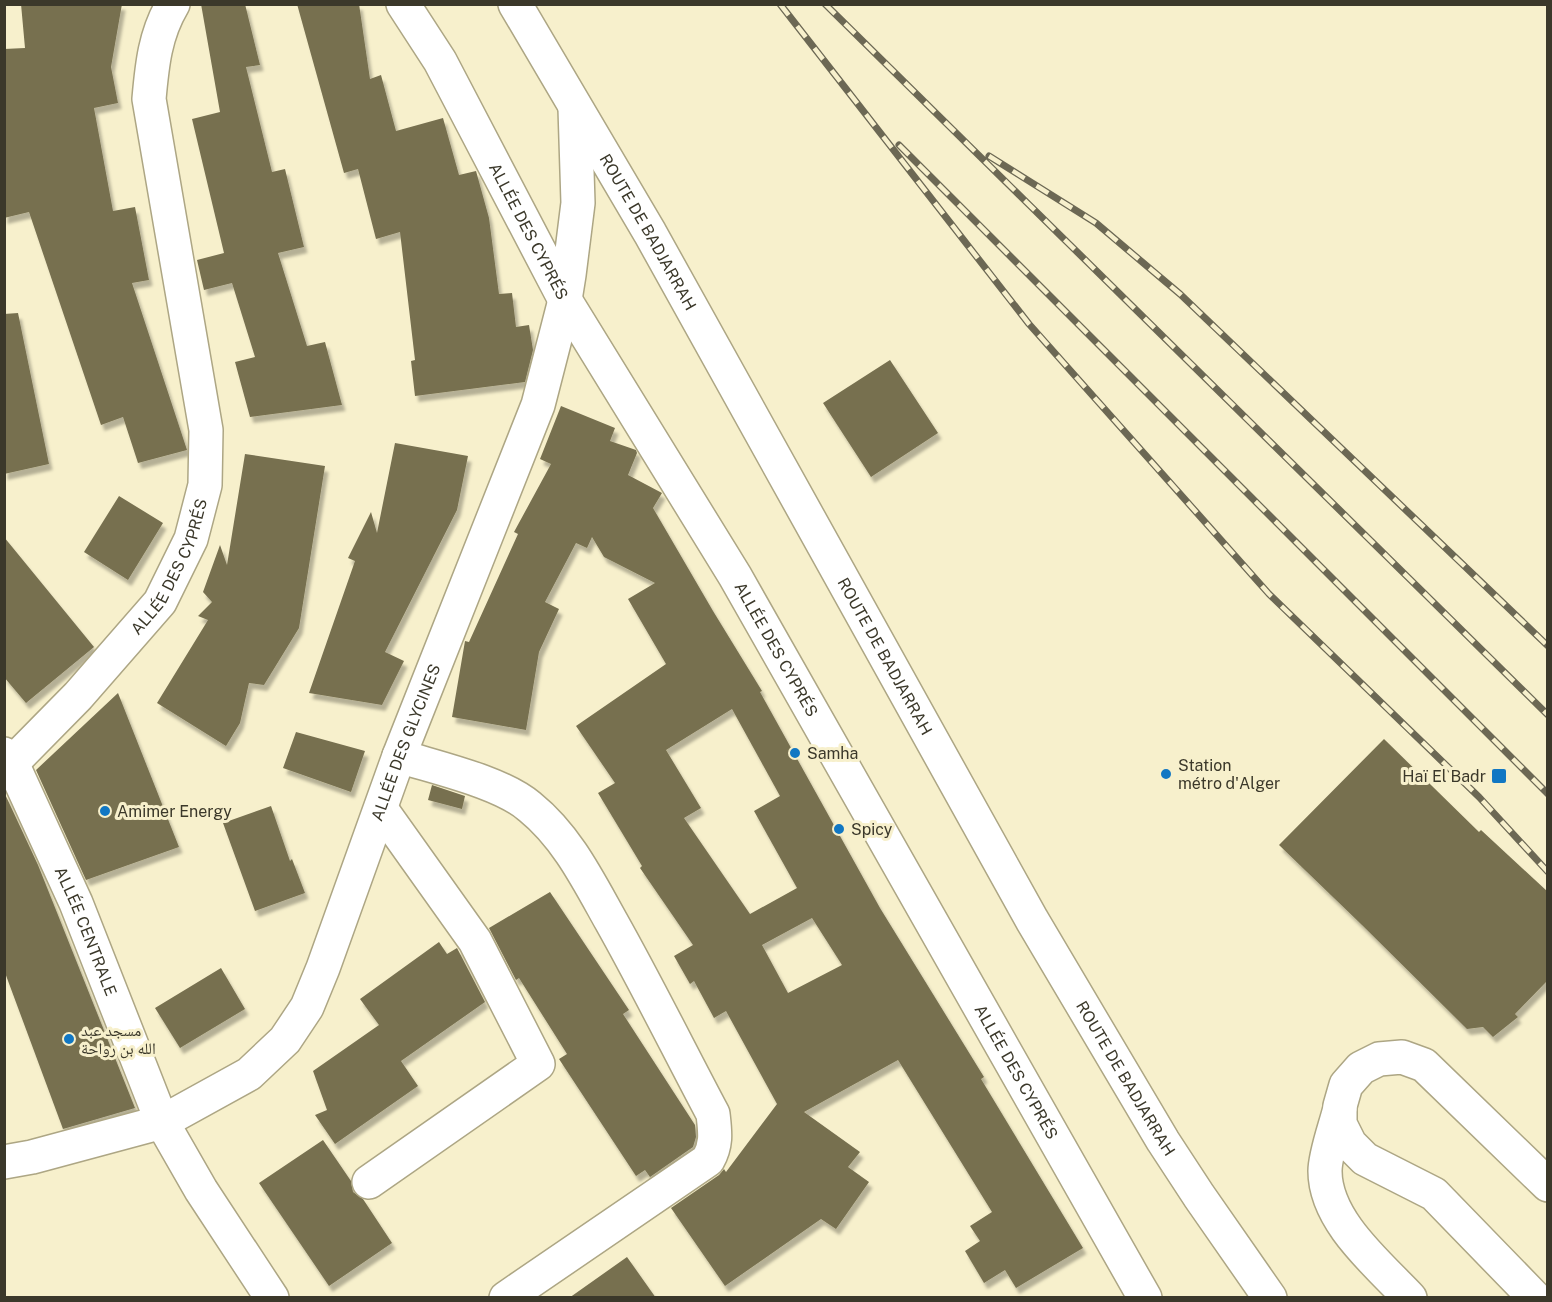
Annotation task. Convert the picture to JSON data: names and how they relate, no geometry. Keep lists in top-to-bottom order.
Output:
{
  "streets": {
    "street": [
      "ALLÉE DES CYPRÉS",
      "ROUTE DE BADJARRAH",
      "ALLÉE DES GLYCINES",
      "ALLÉE CENTRALE"
    ]
  },
  "crossings": [
    ["ALLÉE DES CYPRÉS", "ALLÉE DES GLYCINES"],
    ["ALLÉE DES CYPRÉS", "ALLÉE CENTRALE"],
    ["ROUTE DE BADJARRAH", "ALLÉE DES GLYCINES"],
    ["ALLÉE DES GLYCINES", "ALLÉE CENTRALE"]
  ],
  "places": {
    "other": [
      "Samha",
      "Station métro d'Alger",
      "Amimer Energy",
      "Spicy",
      "مسجد عبد الله بن رواحة"
    ],
    "transit": ["Haï El Badr"]
  }
}
